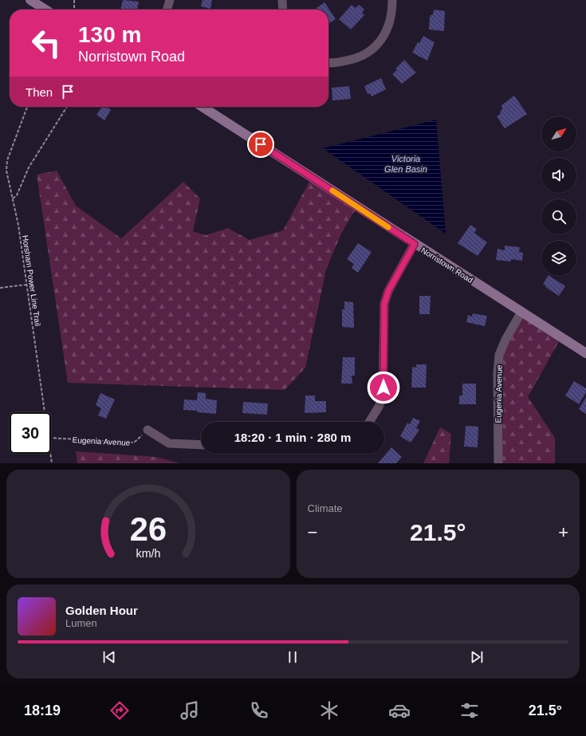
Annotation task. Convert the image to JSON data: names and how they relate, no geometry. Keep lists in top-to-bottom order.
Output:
{
  "streets": {
    "main road": ["Norristown Road"],
    "street": ["Eugenia Avenue"],
    "path": ["Horsham Power Line Trail"]
  },
  "crossings": [
    ["Norristown Road", "Eugenia Avenue"]
  ],
  "water": ["Victoria Glen Basin"],
  "north": "top right",
  "page": {
    "turn": ["130 m", "Norristown Road"],
    "then": "Then",
    "limit": "30",
    "trip": "18:20 · 1 min · 280 m",
    "tile": "Climate",
    "heat": ["−", "21.5°", "+"],
    "song": ["Golden Hour", "Lumen"],
    "tabs": ["18:19", "21.5°"],
    "gauge": ["26", "km/h"]
  }
}
